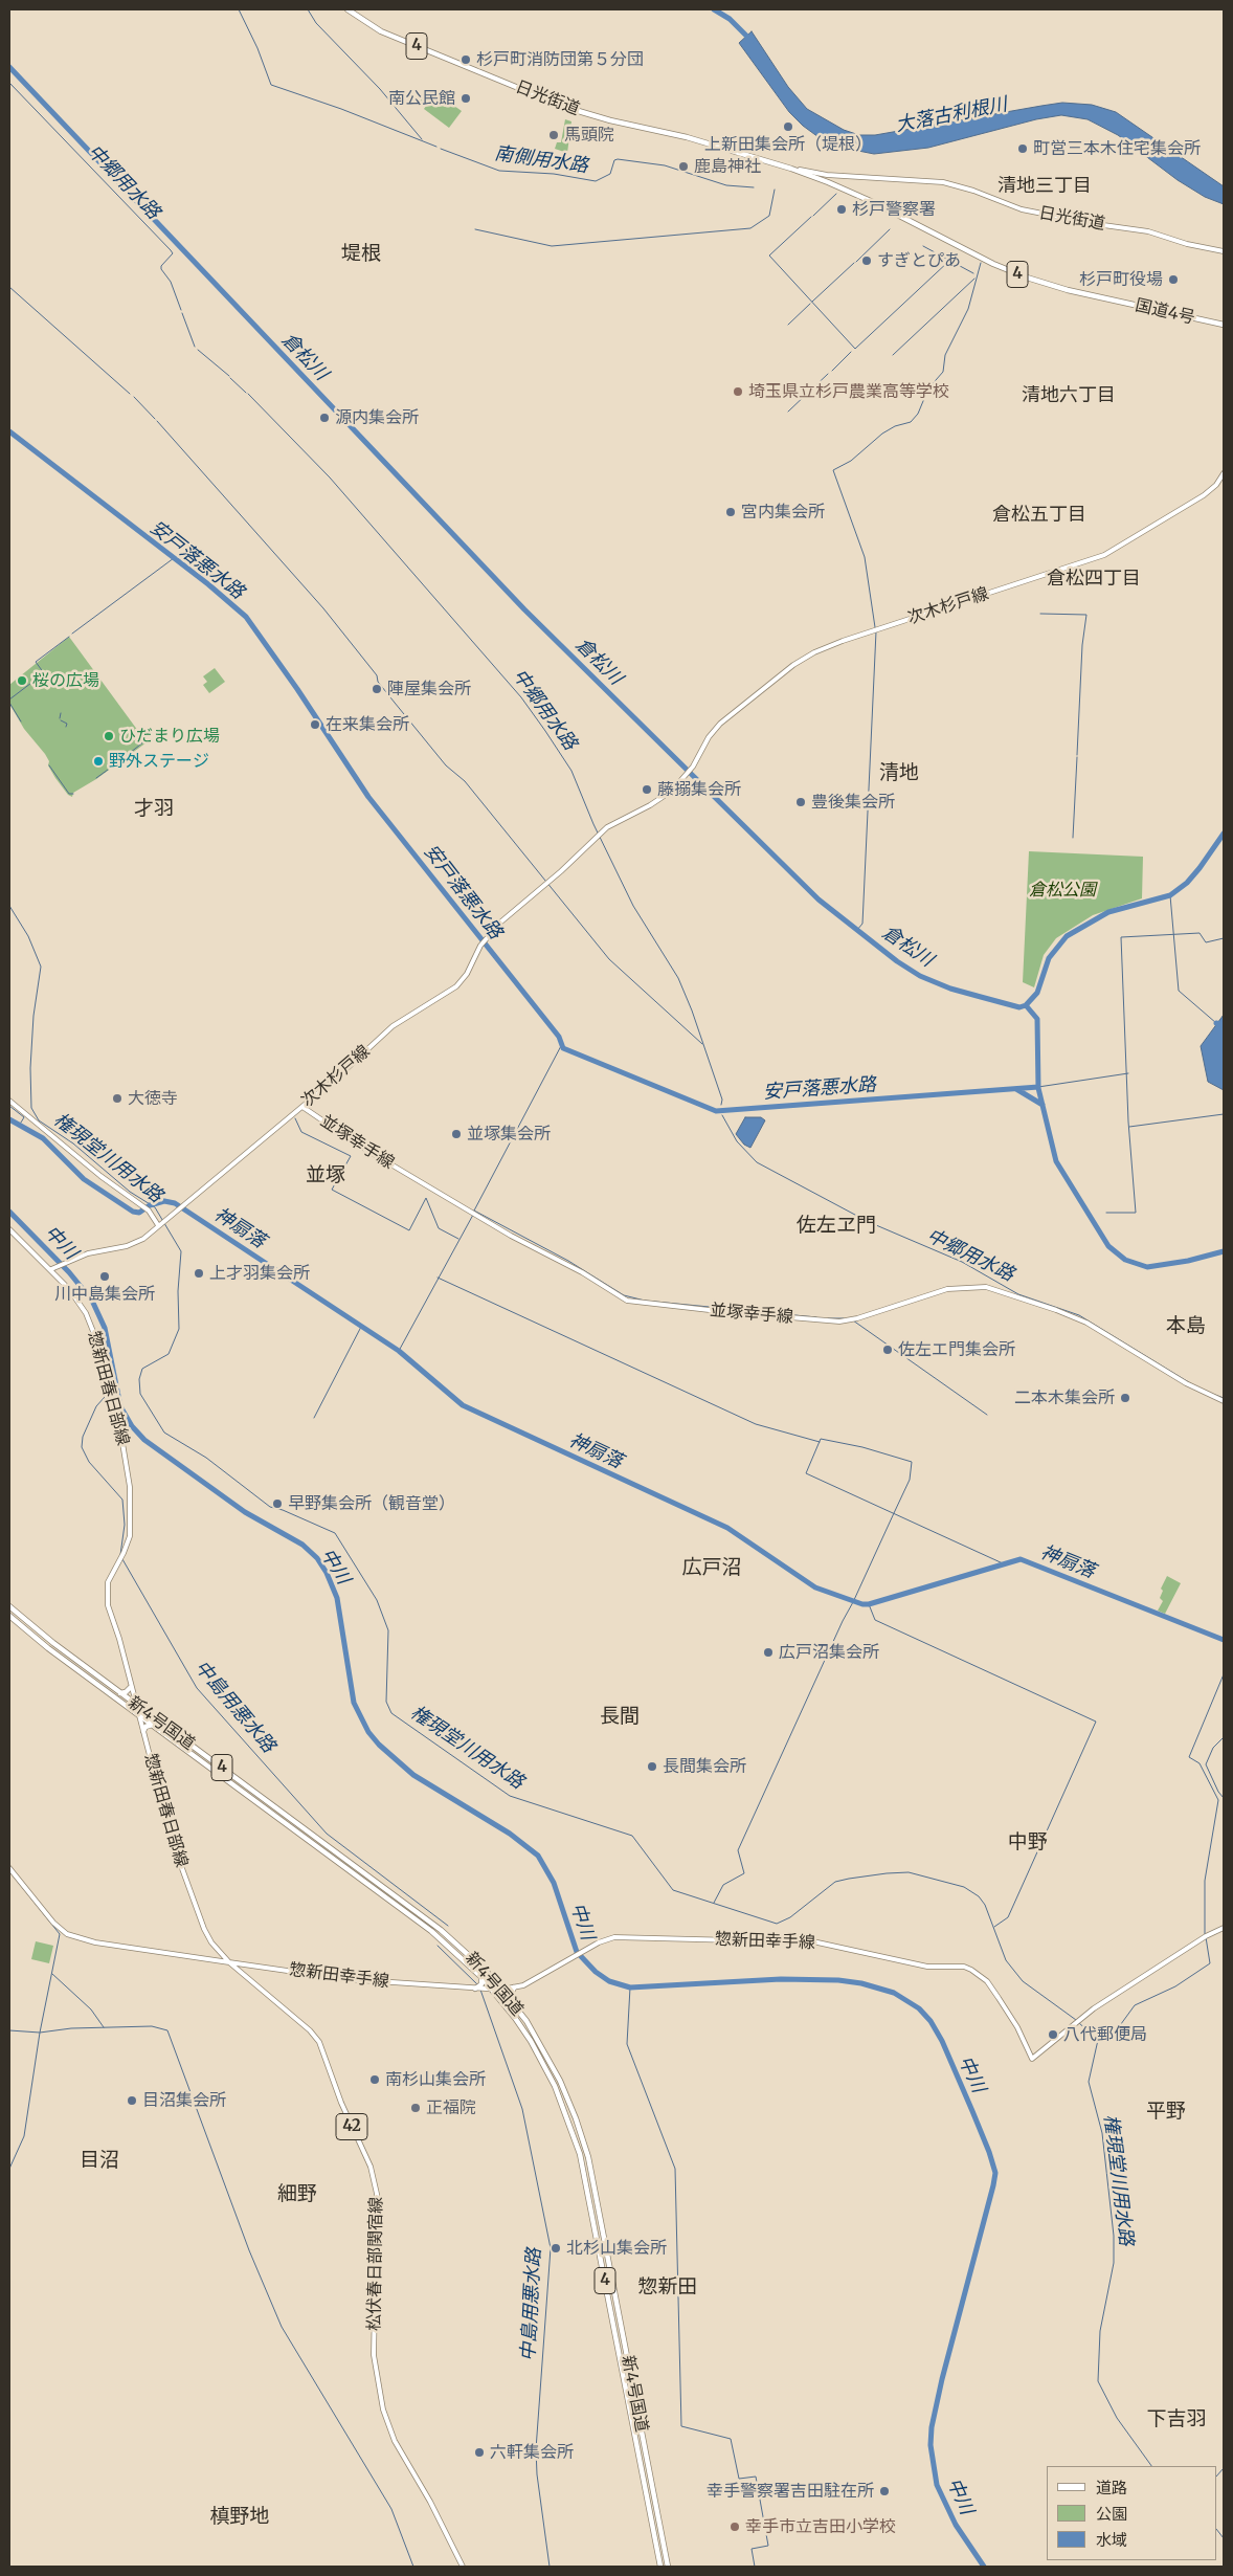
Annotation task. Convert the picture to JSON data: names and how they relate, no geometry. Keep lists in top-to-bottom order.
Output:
{
  "streets": {
    "highway": [
      "4",
      "日光街道",
      "国道4号",
      "新4号国道"
    ],
    "main road": [
      "次木杉戸線",
      "並塚幸手線",
      "惣新田春日部線",
      "惣新田幸手線",
      "42",
      "松伏春日部関宿線"
    ]
  },
  "crossings": [
    ["日光街道", "国道4号"],
    ["次木杉戸線", "並塚幸手線"],
    ["惣新田春日部線", "新4号国道"],
    ["惣新田春日部線", "惣新田幸手線"],
    ["惣新田春日部線", "松伏春日部関宿線"],
    ["新4号国道", "惣新田幸手線"],
    ["惣新田幸手線", "松伏春日部関宿線"]
  ],
  "districts": [
    "清地三丁目",
    "堤根",
    "清地六丁目",
    "倉松五丁目",
    "倉松四丁目",
    "清地",
    "才羽",
    "並塚",
    "佐左ヱ門",
    "本島",
    "広戸沼",
    "長間",
    "中野",
    "平野",
    "目沼",
    "細野",
    "惣新田",
    "下吉羽",
    "槙野地"
  ],
  "water": [
    "大落古利根川",
    "南側用水路",
    "中郷用水路",
    "倉松川",
    "安戸落悪水路",
    "権現堂川用水路",
    "神扇落",
    "中川",
    "中島用悪水路"
  ],
  "parks": ["倉松公園"],
  "places": [
    "杉戸町消防団第５分団",
    "南公民館",
    "上新田集会所（堤根）",
    "馬頭院",
    "町営三本木住宅集会所",
    "鹿島神社",
    "杉戸警察署",
    "すぎとぴあ",
    "杉戸町役場",
    "埼玉県立杉戸農業高等学校",
    "源内集会所",
    "宮内集会所",
    "桜の広場",
    "陣屋集会所",
    "在来集会所",
    "ひだまり広場",
    "野外ステージ",
    "藤搦集会所",
    "豊後集会所",
    "大徳寺",
    "並塚集会所",
    "上才羽集会所",
    "川中島集会所",
    "佐左エ門集会所",
    "二本木集会所",
    "早野集会所（観音堂）",
    "広戸沼集会所",
    "長間集会所",
    "八代郵便局",
    "南杉山集会所",
    "目沼集会所",
    "正福院",
    "北杉山集会所",
    "六軒集会所",
    "幸手警察署吉田駐在所",
    "幸手市立吉田小学校"
  ],
  "legend": ["道路", "公園", "水域"]
}
